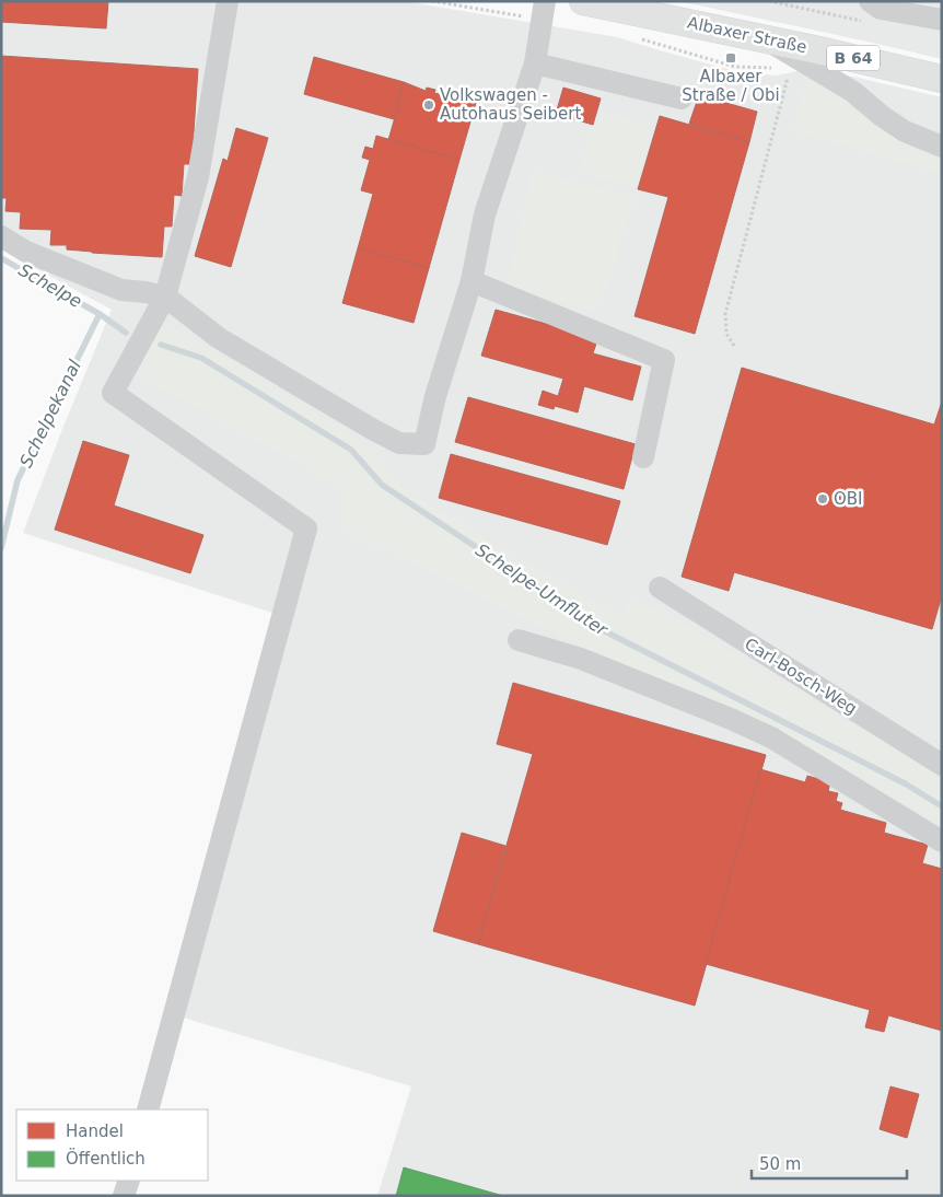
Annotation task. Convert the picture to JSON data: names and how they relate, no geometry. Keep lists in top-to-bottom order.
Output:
{
  "streets": {
    "main road": ["Albaxer Straße", "B 64"],
    "street": ["Carl-Bosch-Weg"]
  },
  "water": ["Schelpe", "Schelpekanal", "Schelpe-Umfluter"],
  "places": {
    "transit": ["Albaxer Straße / Obi"],
    "other": ["Volkswagen - Autohaus Seibert", "OBI"]
  },
  "legend": ["Handel", "Öffentlich"],
  "scale_bar": "50 m"
}
